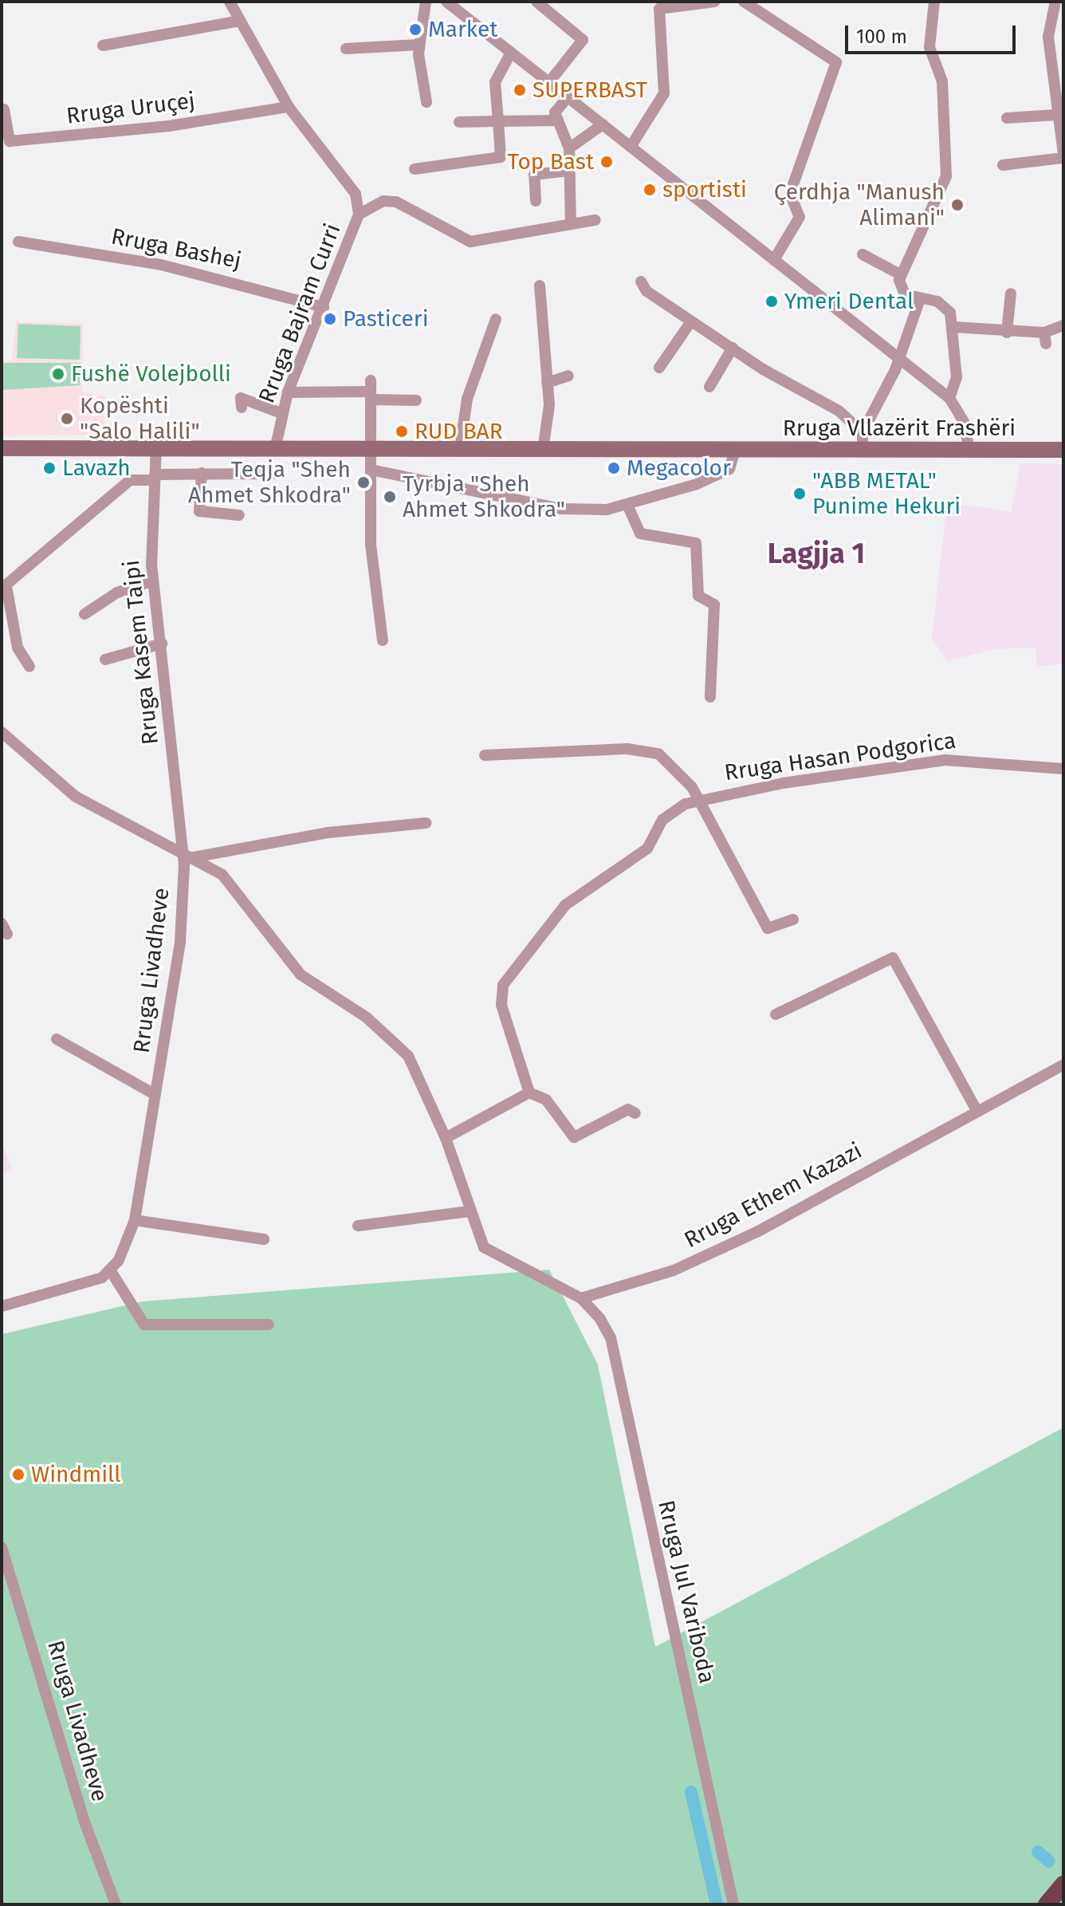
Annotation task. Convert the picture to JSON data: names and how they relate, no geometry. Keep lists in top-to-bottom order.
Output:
{
  "streets": {
    "main road": ["Rruga Vllazërit Frashëri"],
    "street": [
      "Rruga Uruçej",
      "Rruga Bashej",
      "Rruga Bajram Curri",
      "Rruga Kasem Taipi",
      "Rruga Hasan Podgorica",
      "Rruga Livadheve",
      "Rruga Ethem Kazazi",
      "Rruga Jul Variboda"
    ]
  },
  "crossings": [
    ["Rruga Uruçej", "Rruga Bajram Curri"],
    ["Rruga Bashej", "Rruga Bajram Curri"],
    ["Rruga Bajram Curri", "Rruga Vllazërit Frashëri"],
    ["Rruga Vllazërit Frashëri", "Rruga Kasem Taipi"],
    ["Rruga Kasem Taipi", "Rruga Livadheve"],
    ["Rruga Ethem Kazazi", "Rruga Jul Variboda"]
  ],
  "districts": ["Lagjja 1"],
  "places": [
    "Market",
    "SUPERBAST",
    "Top Bast",
    "sportisti",
    "Çerdhja \"Manush Alimani\"",
    "Ymeri Dental",
    "Pasticeri",
    "Fushë Volejbolli",
    "Kopështi \"Salo Halili\"",
    "RUD BAR",
    "Lavazh",
    "Megacolor",
    "Teqja \"Sheh Ahmet Shkodra\"",
    "\"ABB METAL\" Punime Hekuri",
    "Tyrbja \"Sheh Ahmet Shkodra\"",
    "Windmill"
  ],
  "scale_bar": "100 m"
}
